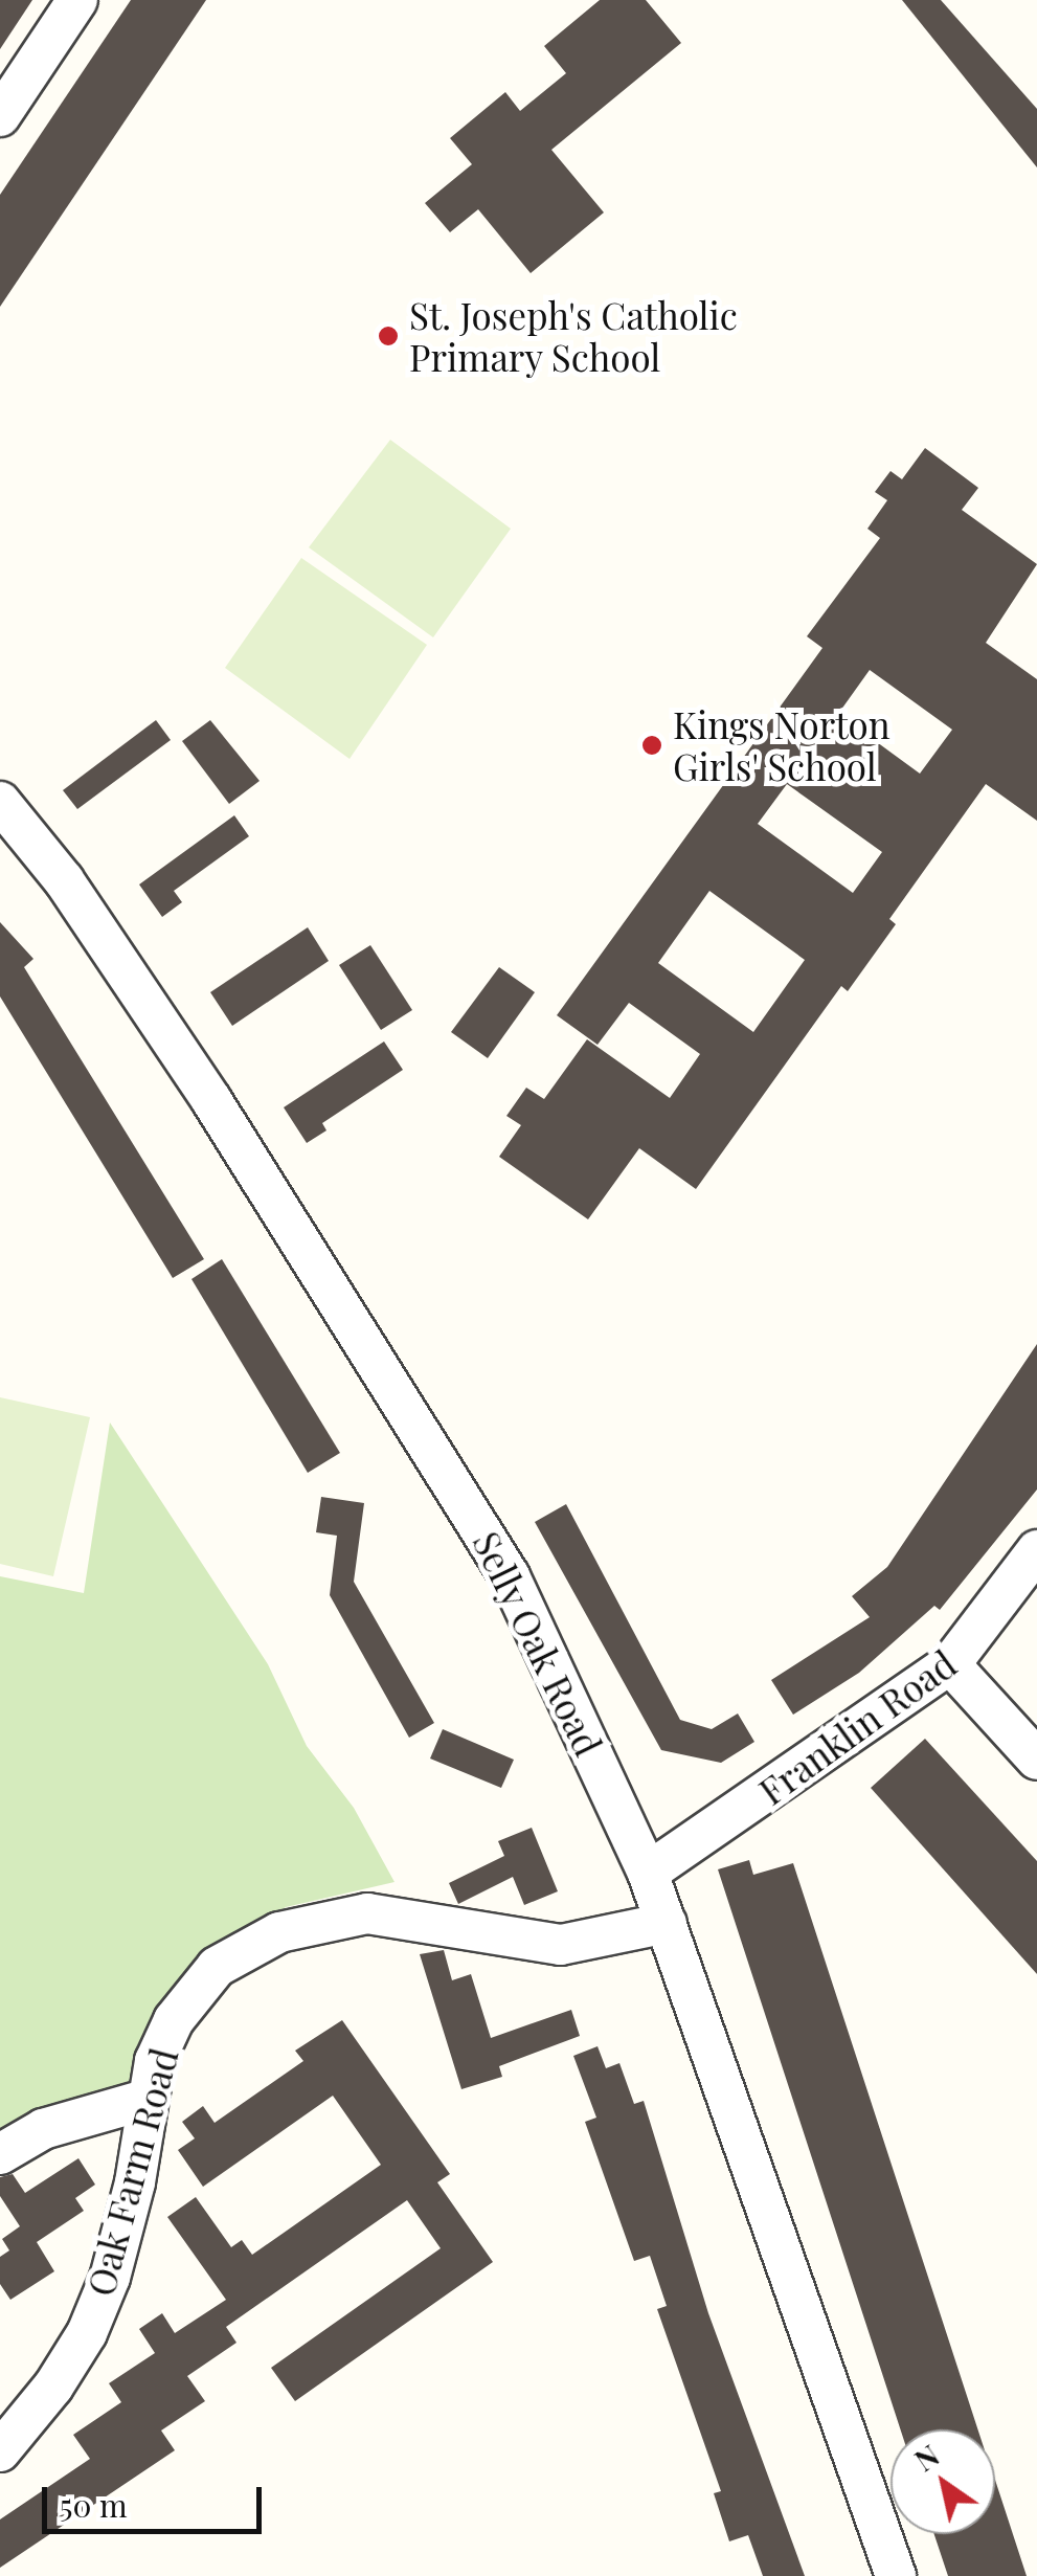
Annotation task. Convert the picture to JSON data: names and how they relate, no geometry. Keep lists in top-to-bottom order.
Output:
{
  "streets": {
    "street": ["Selly Oak Road", "Franklin Road", "Oak Farm Road"]
  },
  "crossings": [
    ["Selly Oak Road", "Franklin Road"],
    ["Selly Oak Road", "Oak Farm Road"]
  ],
  "places": ["St. Joseph's Catholic Primary School", "Kings Norton Girls' School"],
  "scale_bar": "50 m",
  "north": "top left"
}
